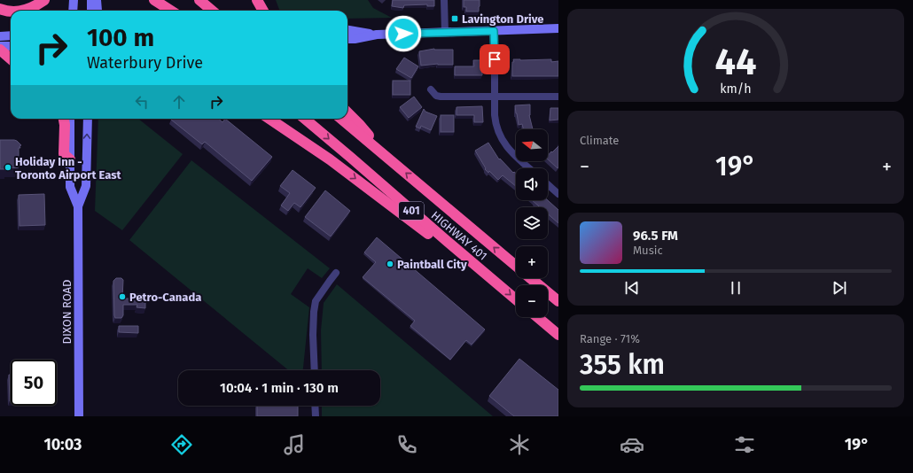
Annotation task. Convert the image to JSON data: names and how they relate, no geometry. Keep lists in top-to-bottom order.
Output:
{
  "streets": {
    "highway": ["401", "HIGHWAY 401"],
    "main road": ["DIXON ROAD"]
  },
  "places": {
    "transit": ["Lavington Drive"],
    "other": ["Holiday Inn - Toronto Airport East", "Paintball City", "Petro-Canada"]
  },
  "north": "left",
  "page": {
    "turn": ["100 m", "Waterbury Drive"],
    "tile": [
      "Climate",
      ["Range · 71%", "355 km"]
    ],
    "map_buttons": ["+", "−"],
    "heat": ["−", "19°", "+"],
    "song": ["96.5 FM", "Music"],
    "limit": "50",
    "trip": "10:04 · 1 min · 130 m",
    "tabs": ["10:03", "19°"],
    "gauge": ["44", "km/h"]
  }
}
